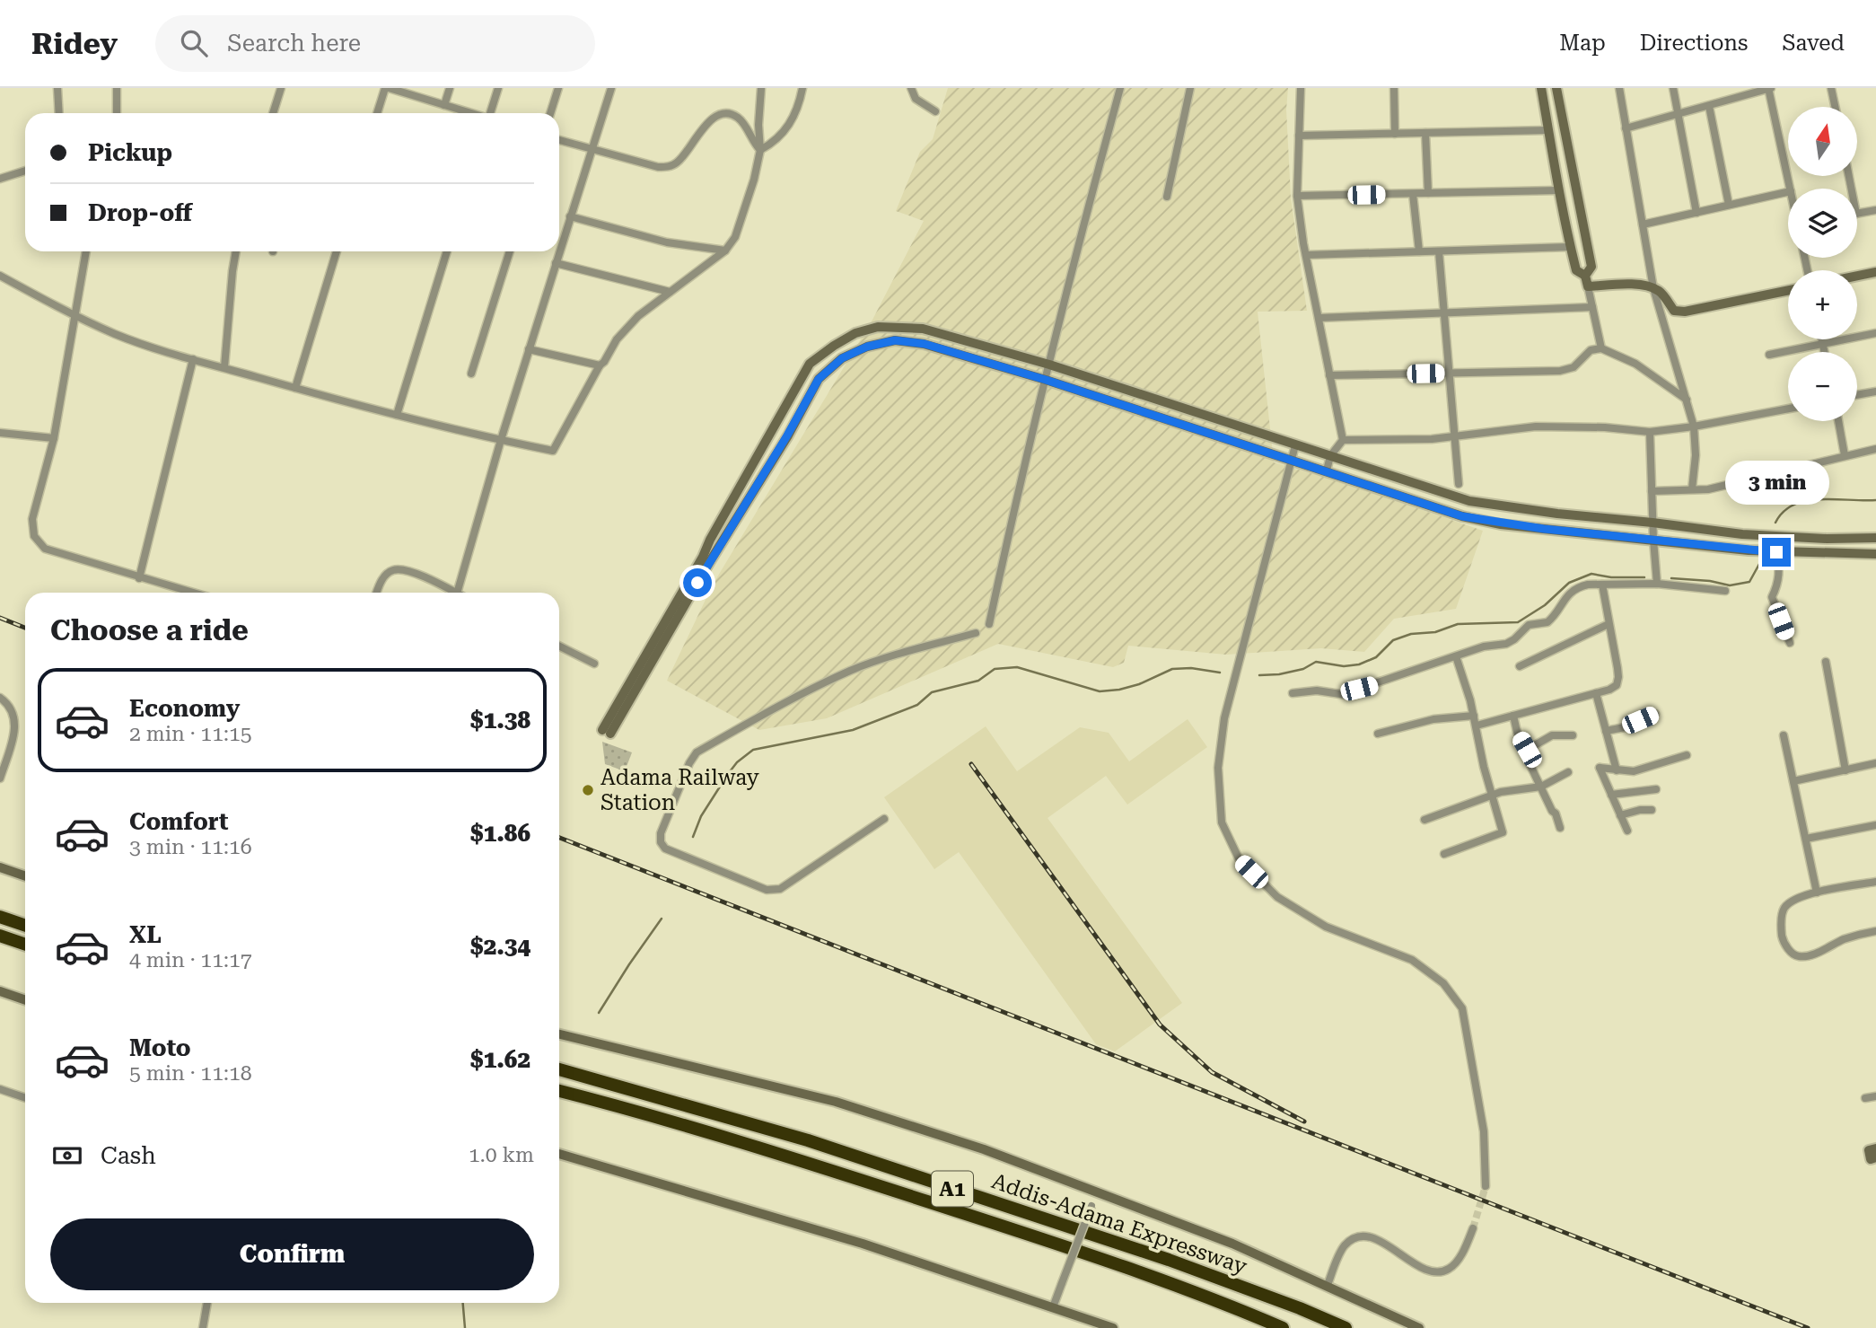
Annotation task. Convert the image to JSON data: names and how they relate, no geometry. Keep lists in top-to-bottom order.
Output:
{
  "streets": {
    "highway": ["A1", "Addis-Adama Expressway"]
  },
  "places": ["Adama Railway Station"],
  "north": "top",
  "page": {
    "header": "Ridey",
    "search": "Search here",
    "nav": ["Map", "Directions", "Saved"],
    "map_buttons": ["+", "−"],
    "banner": ["Pickup", "Drop-off"],
    "bubble": "3 min",
    "heading": "Choose a ride",
    "list": [
      {
        "name": "Economy",
        "note": "2 min · 11:15",
        "value": "$1.38"
      },
      {
        "name": "Comfort",
        "note": "3 min · 11:16",
        "value": "$1.86"
      },
      {
        "name": "XL",
        "note": "4 min · 11:17",
        "value": "$2.34"
      },
      {
        "name": "Moto",
        "note": "5 min · 11:18",
        "value": "$1.62"
      }
    ],
    "pay": ["Cash", "1.0 km"],
    "buttons": "Confirm"
  }
}
